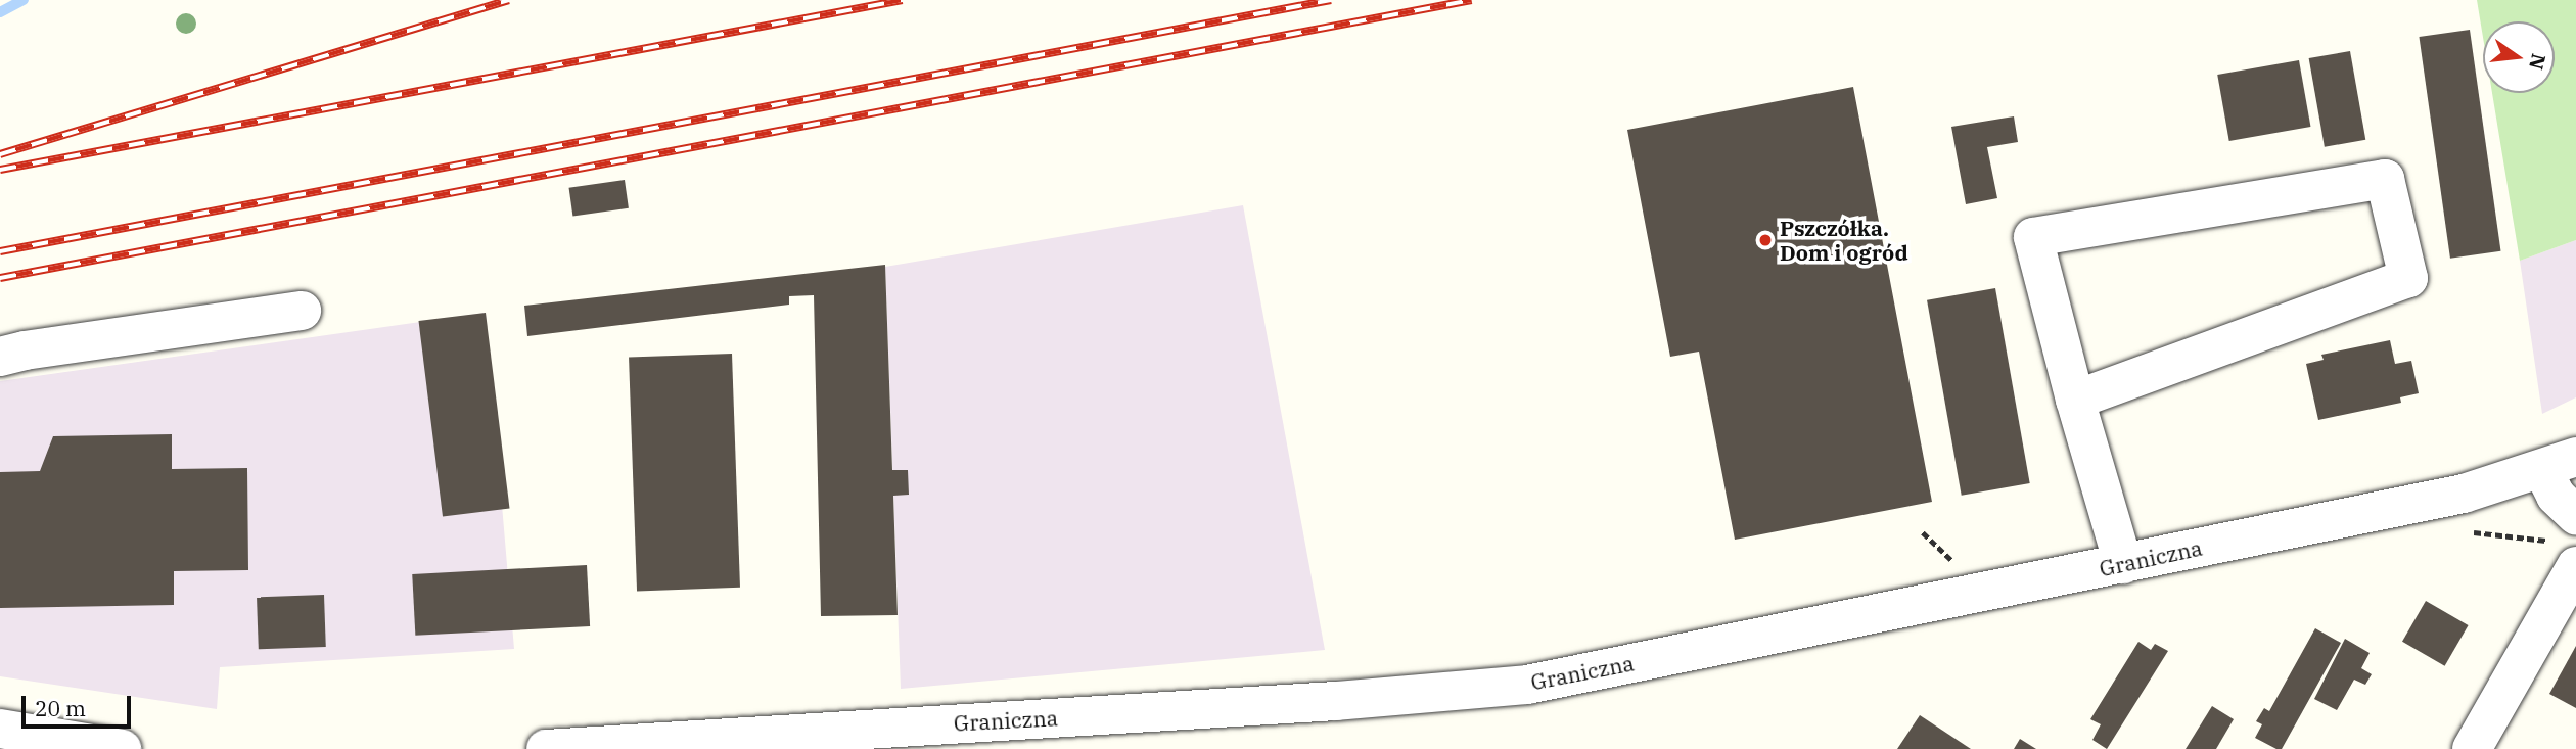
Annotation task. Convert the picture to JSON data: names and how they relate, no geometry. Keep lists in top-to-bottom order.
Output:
{
  "streets": {
    "street": ["Graniczna"]
  },
  "places": ["Pszczółka. Dom i ogród"],
  "scale_bar": "20 m",
  "north": "right"
}
